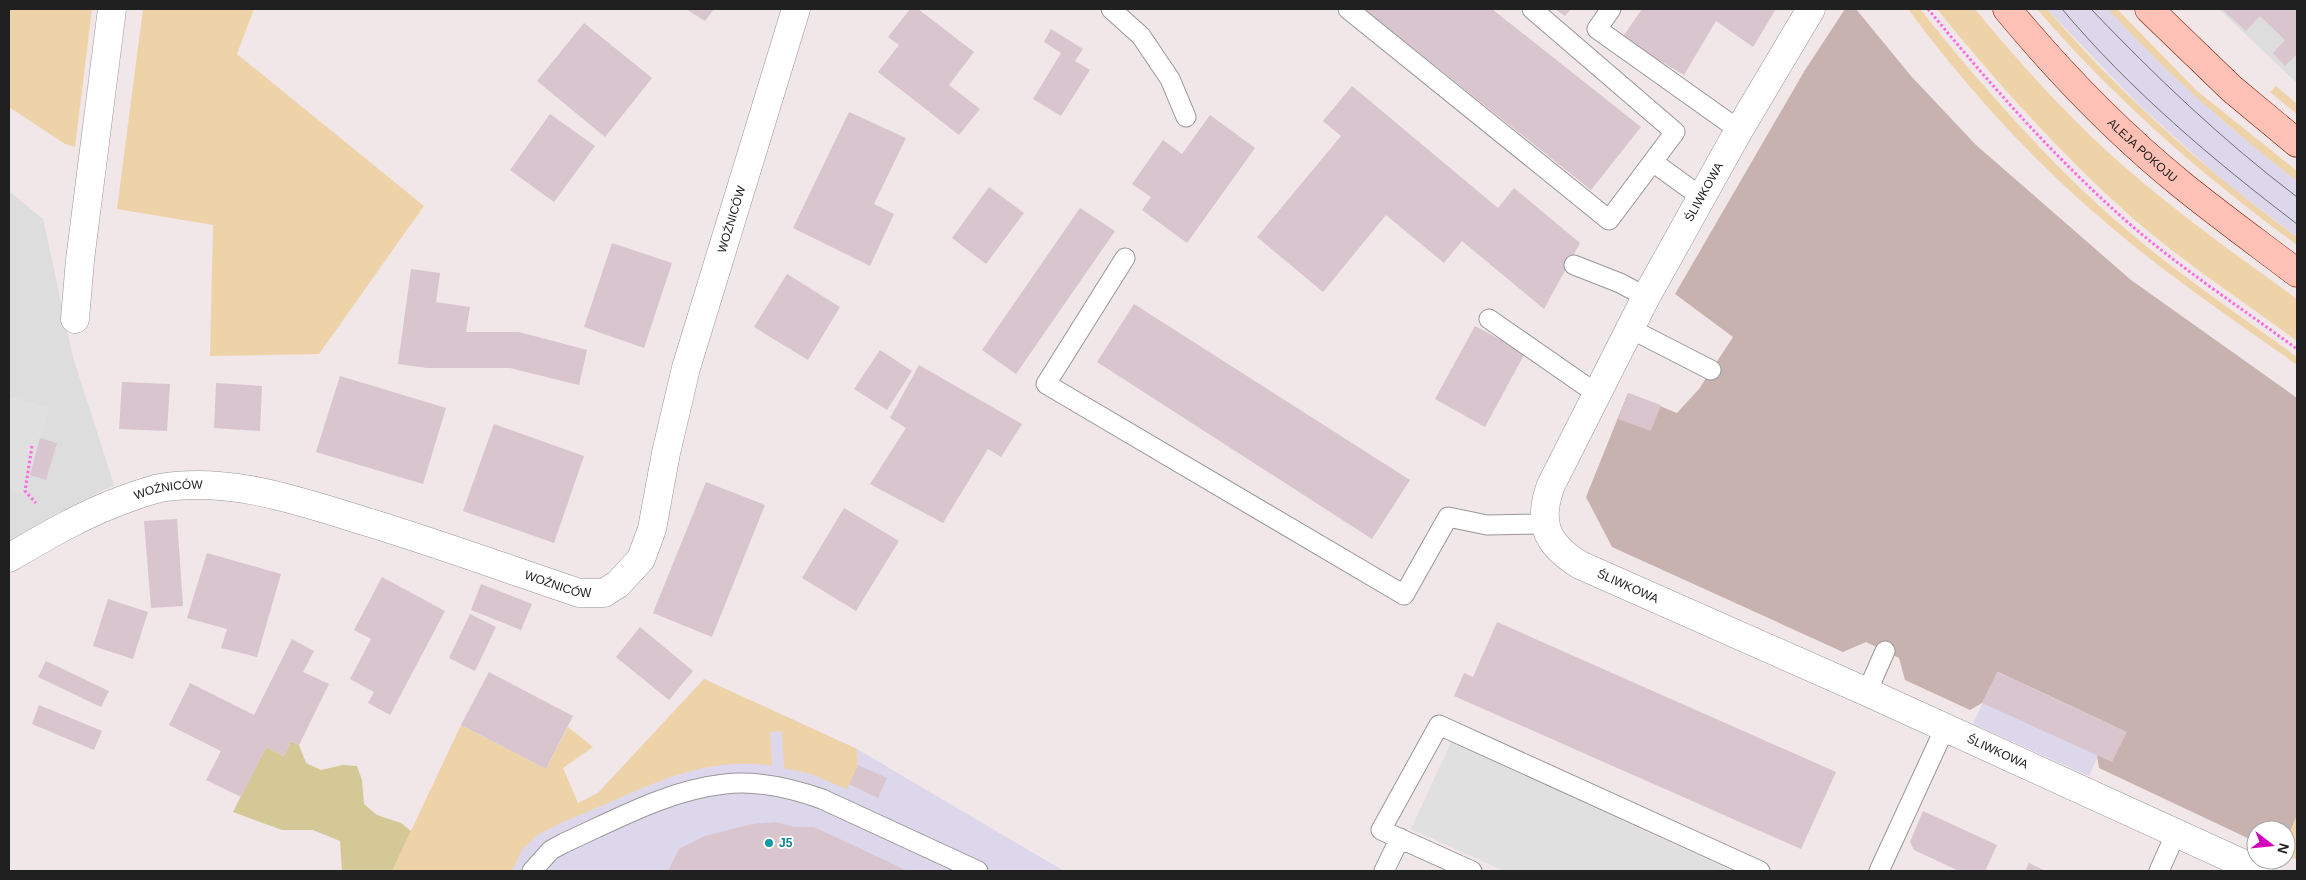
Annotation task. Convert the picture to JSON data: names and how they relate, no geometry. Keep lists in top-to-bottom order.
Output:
{
  "streets": {
    "main road": ["ALEJA POKOJU"],
    "street": ["ŚLIWKOWA", "WOŹNICÓW"]
  },
  "places": ["J5"],
  "north": "right"
}
